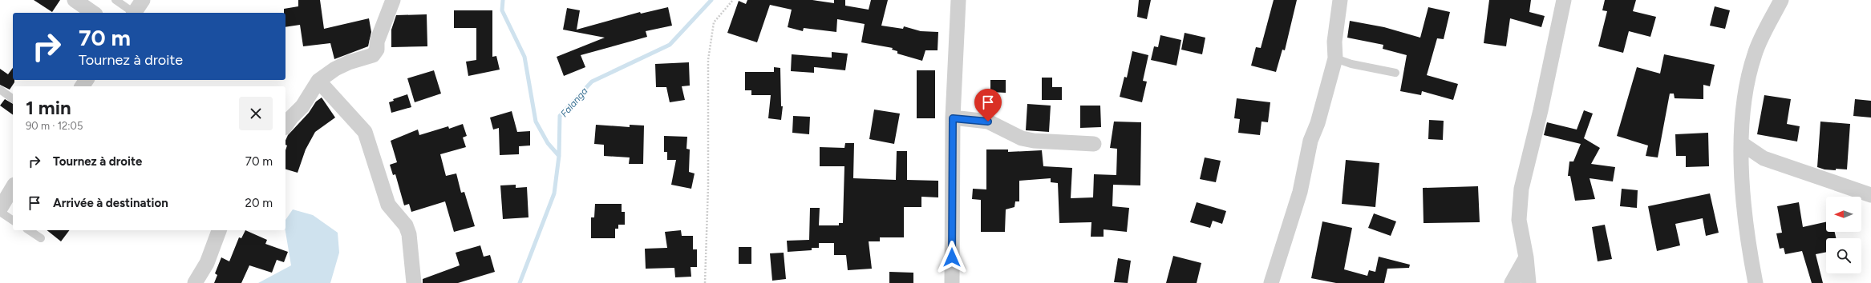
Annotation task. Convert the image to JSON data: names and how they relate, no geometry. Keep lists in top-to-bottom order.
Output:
{
  "water": ["Falanga"],
  "north": "left",
  "page": {
    "turn": ["70 m", "Tournez à droite"],
    "heading": ["1 min", "90 m · 12:05"],
    "list": [
      {
        "name": "Tournez à droite",
        "value": "70 m"
      },
      {
        "name": "Arrivée à destination",
        "value": "20 m"
      }
    ]
  }
}
